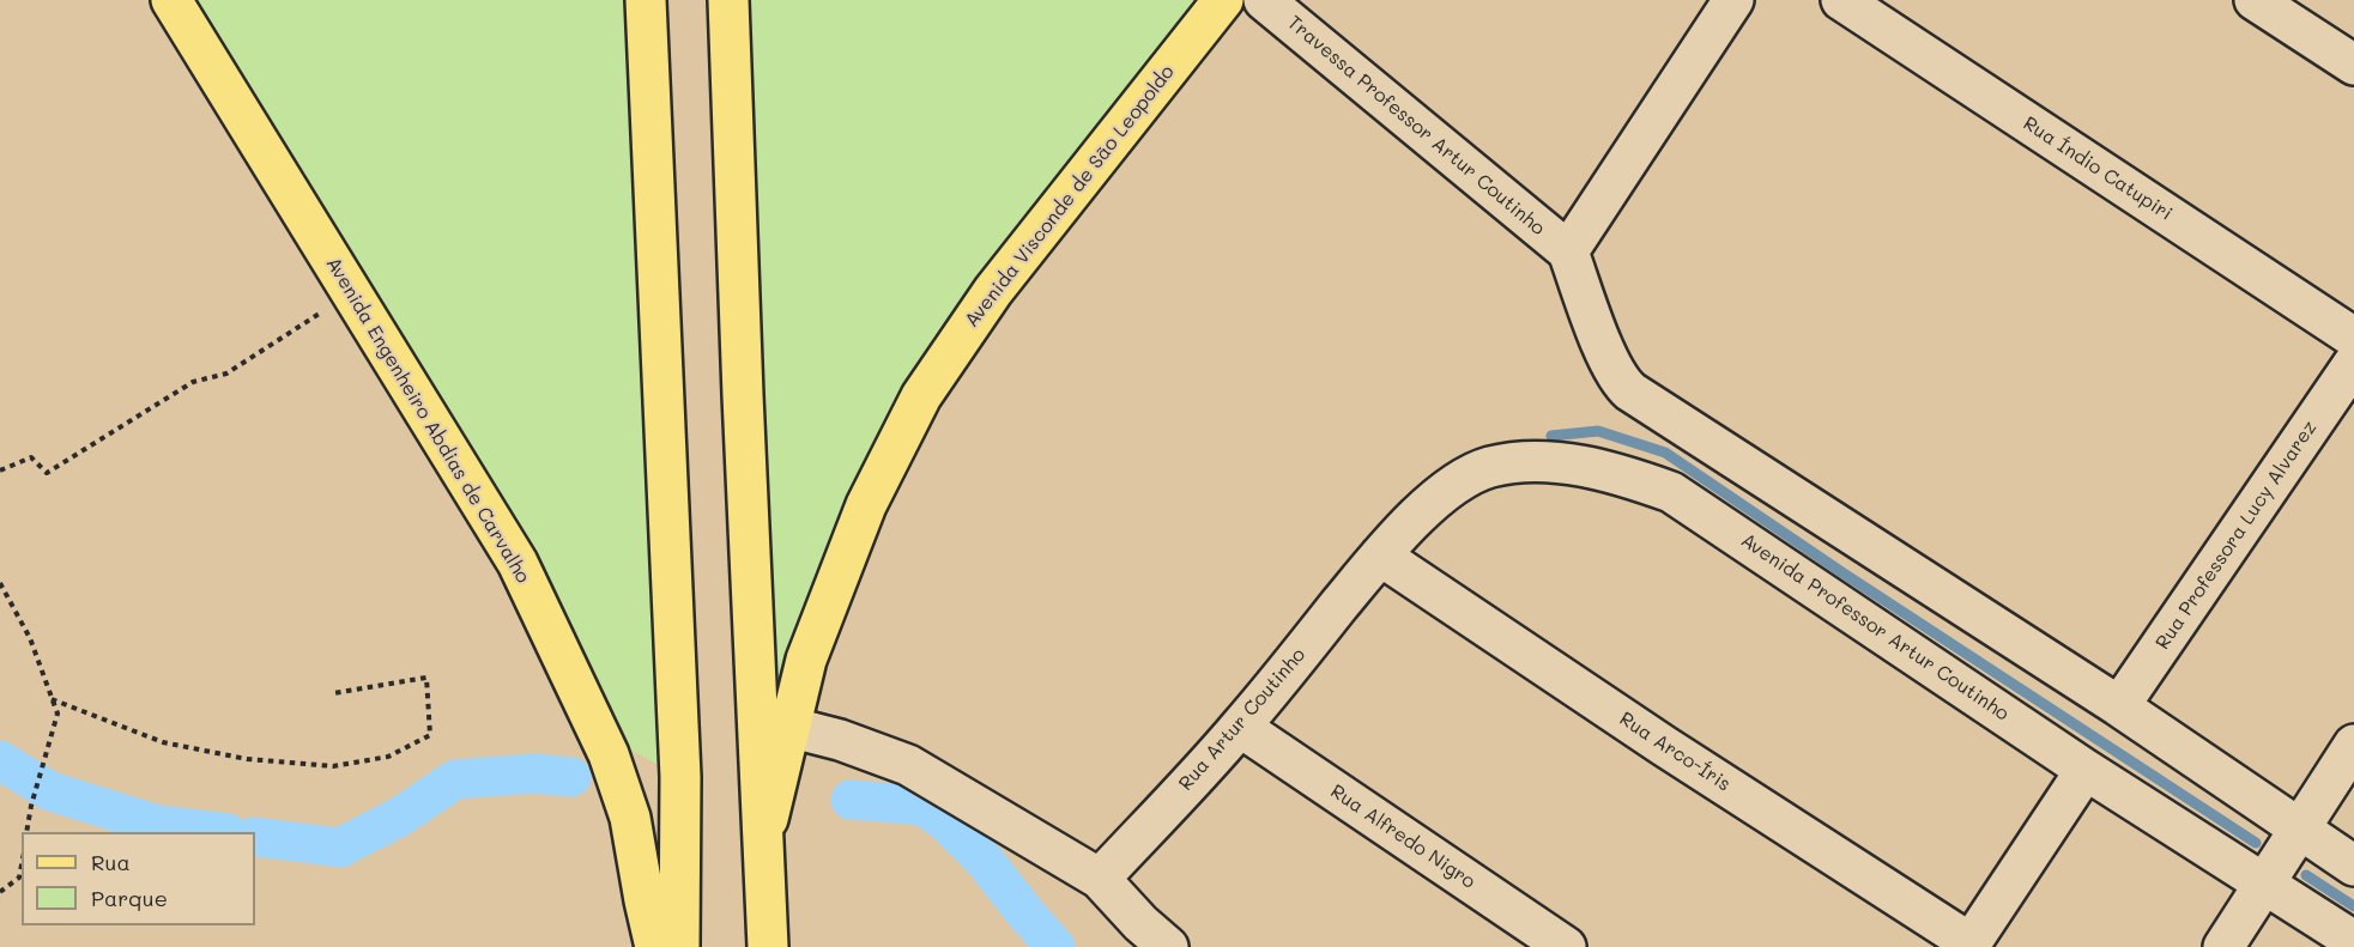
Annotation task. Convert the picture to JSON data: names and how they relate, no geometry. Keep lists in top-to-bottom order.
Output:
{
  "streets": {
    "main road": ["Avenida Visconde de São Leopoldo", "Avenida Engenheiro Abdias de Carvalho"],
    "street": [
      "Travessa Professor Artur Coutinho",
      "Rua Índio Catupiri",
      "Rua Professora Lucy Alvarez",
      "Avenida Professor Artur Coutinho",
      "Rua Artur Coutinho",
      "Rua Arco-Íris",
      "Rua Alfredo Nigro"
    ]
  },
  "crossings": [
    ["Avenida Professor Artur Coutinho", "Rua Artur Coutinho"],
    ["Avenida Professor Artur Coutinho", "Rua Arco-Íris"],
    ["Rua Artur Coutinho", "Rua Arco-Íris"],
    ["Rua Artur Coutinho", "Rua Alfredo Nigro"]
  ],
  "legend": ["Rua", "Parque"]
}
